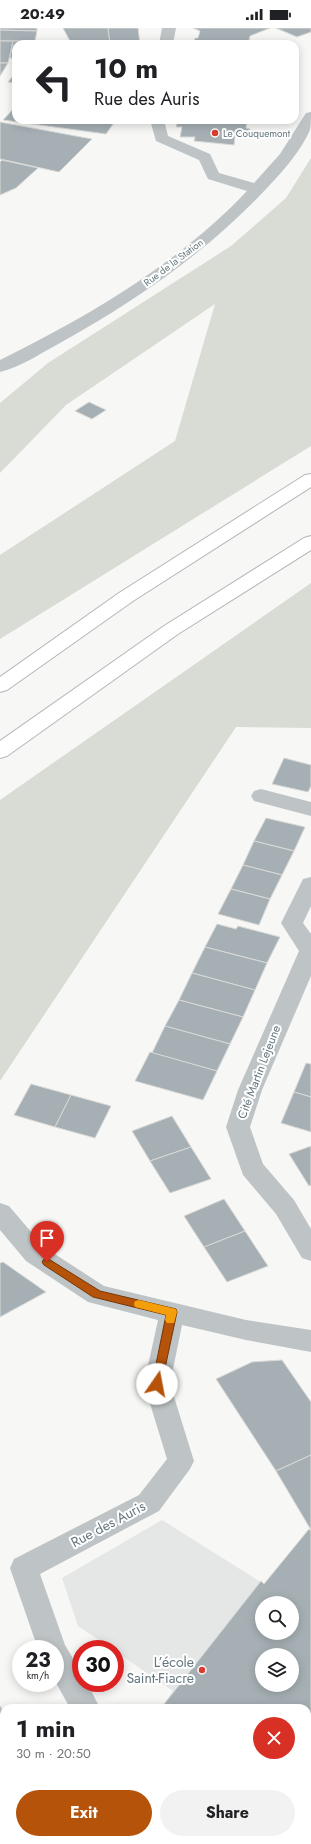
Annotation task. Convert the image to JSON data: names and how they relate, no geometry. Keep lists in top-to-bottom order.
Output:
{
  "streets": {
    "street": ["Rue de la Station", "Cité Martin Lejeune", "Rue des Auris"]
  },
  "places": ["Le Couquemont", "L’école Saint-Fiacre"],
  "page": {
    "status": "20:49",
    "turn": ["10 m", "Rue des Auris"],
    "speed": "23 km/h",
    "limit": "30",
    "heading": ["1 min", "30 m · 20:50"],
    "buttons": ["Exit", "Share"]
  }
}
